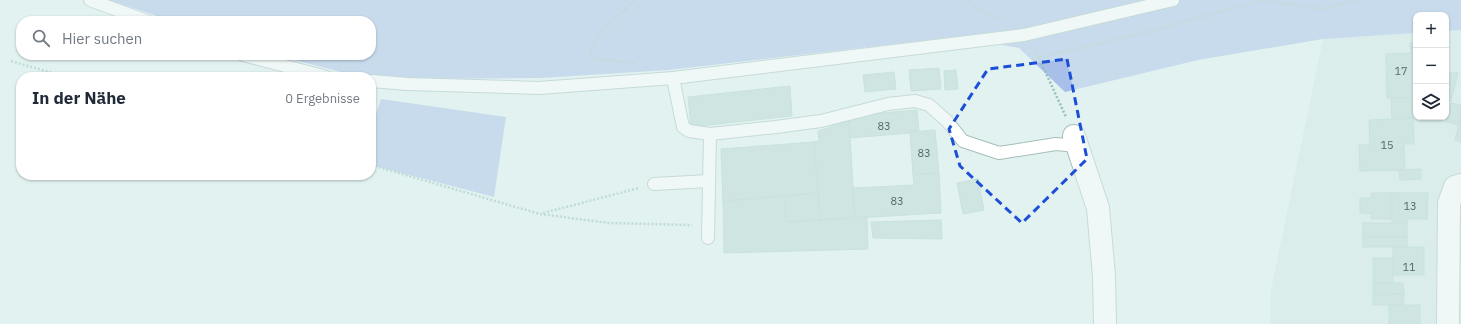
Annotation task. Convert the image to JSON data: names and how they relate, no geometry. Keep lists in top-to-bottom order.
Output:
{
  "house_numbers": [
    "17",
    "83",
    "15",
    "83",
    "83",
    "13",
    "11"
  ],
  "page": {
    "map_buttons": ["+", "−"],
    "search": "Hier suchen",
    "heading": ["In der Nähe", "0 Ergebnisse"]
  }
}
